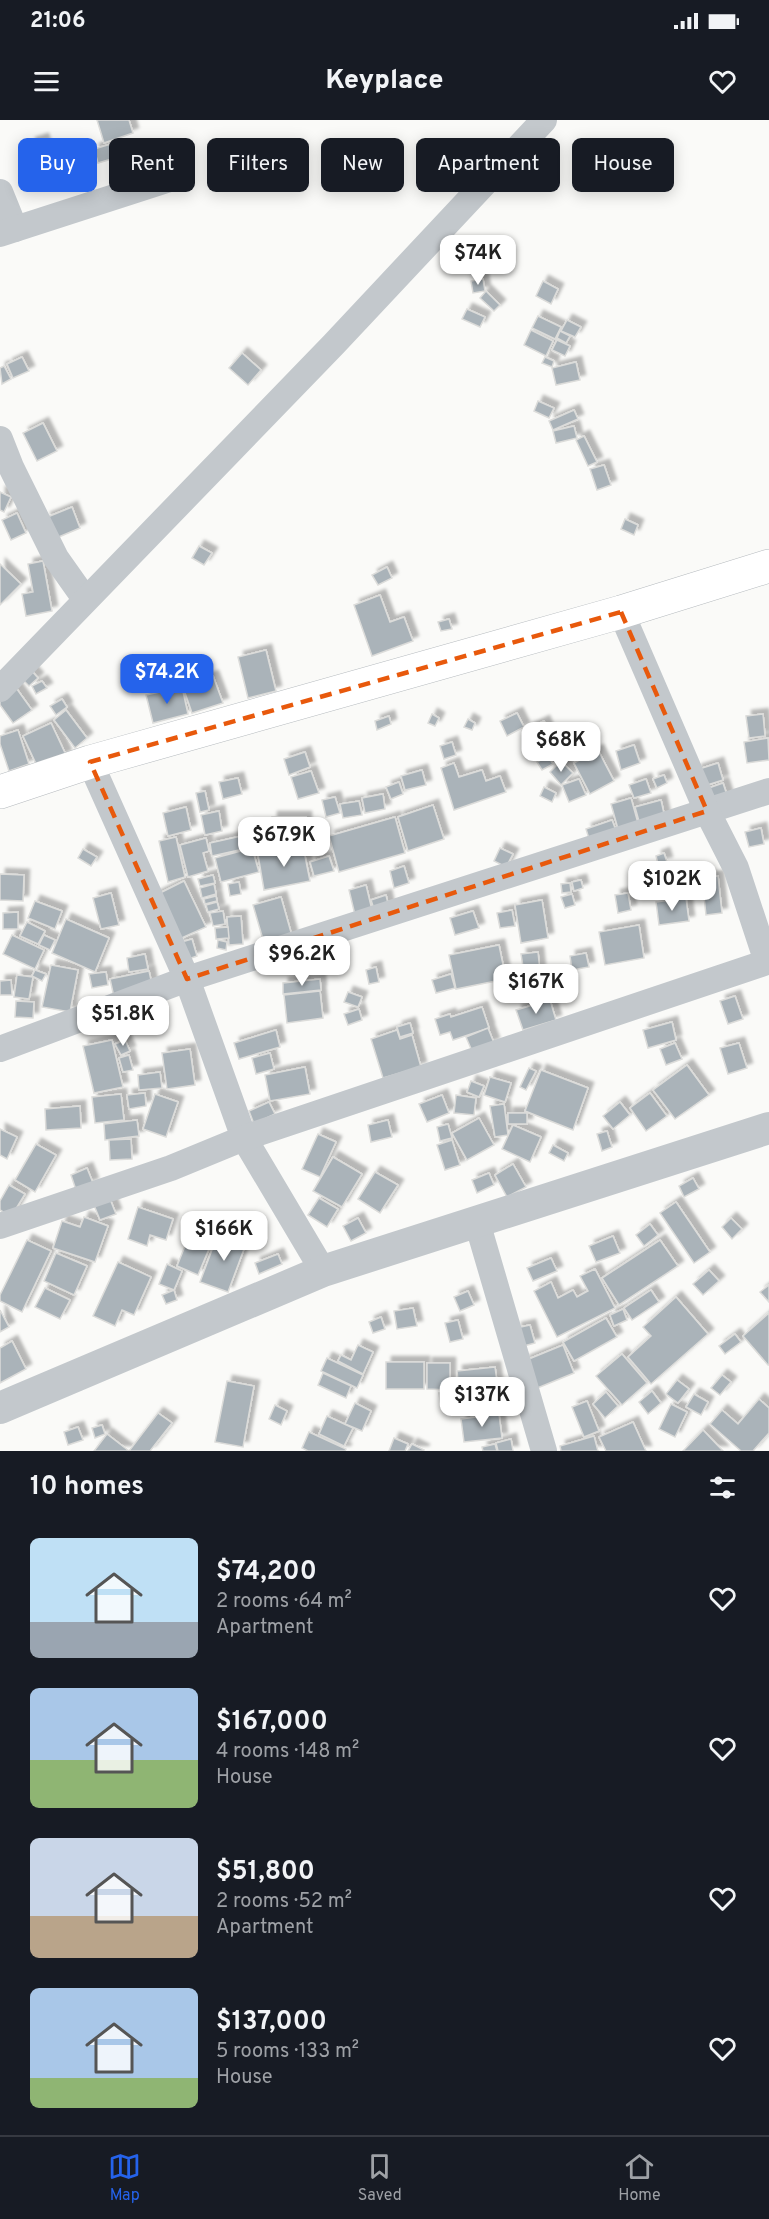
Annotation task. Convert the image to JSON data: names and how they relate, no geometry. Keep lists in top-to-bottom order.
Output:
{
  "page": {
    "status": "21:06",
    "header": "Keyplace",
    "chip": [
      "Buy",
      "Rent",
      "Filters",
      "New",
      "Apartment",
      "House"
    ],
    "price": [
      "$74K",
      "$74.2K",
      "$68K",
      "$67.9K",
      "$102K",
      "$96.2K",
      "$167K",
      "$51.8K",
      "$166K",
      "$137K"
    ],
    "heading": "10 homes",
    "list": [
      {
        "name": "$74,200",
        "note": "2 rooms · 64 m² · Apartment"
      },
      {
        "name": "$167,000",
        "note": "4 rooms · 148 m² · House"
      },
      {
        "name": "$51,800",
        "note": "2 rooms · 52 m² · Apartment"
      },
      {
        "name": "$137,000",
        "note": "5 rooms · 133 m² · House"
      }
    ],
    "tabs": ["Map", "Saved", "Home"]
  }
}
